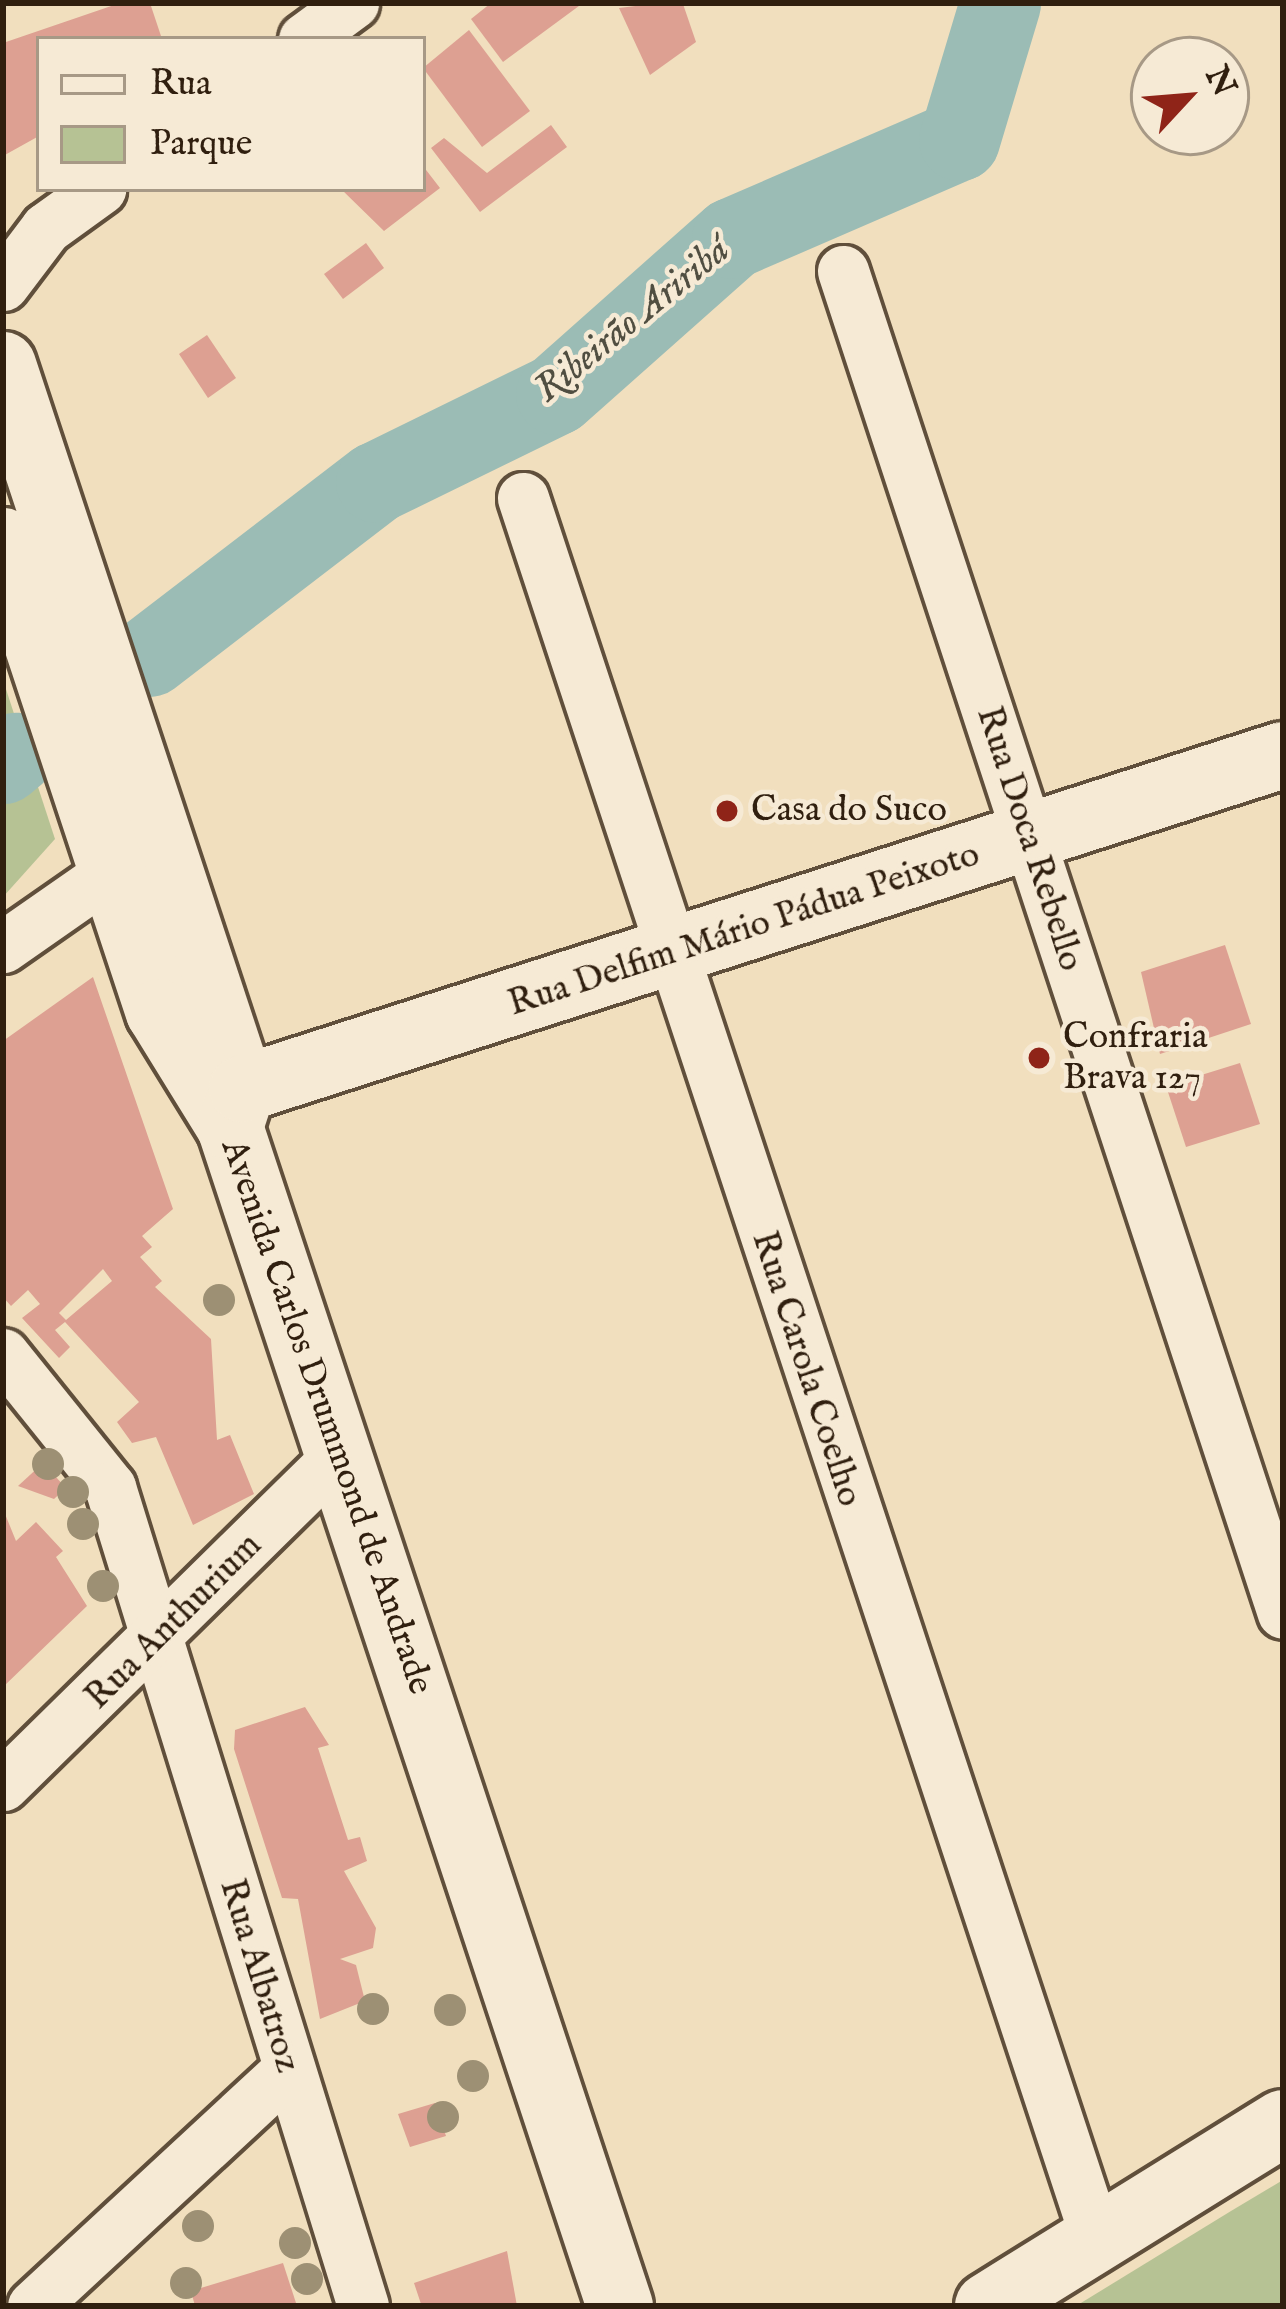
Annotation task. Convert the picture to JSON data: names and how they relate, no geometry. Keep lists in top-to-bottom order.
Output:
{
  "streets": {
    "main road": ["Rua Delfim Mário Pádua Peixoto", "Avenida Carlos Drummond de Andrade"],
    "street": [
      "Rua Doca Rebello",
      "Rua Carola Coelho",
      "Rua Anthurium",
      "Rua Albatroz"
    ]
  },
  "crossings": [
    ["Rua Doca Rebello", "Rua Delfim Mário Pádua Peixoto"],
    ["Rua Delfim Mário Pádua Peixoto", "Rua Carola Coelho"],
    ["Rua Delfim Mário Pádua Peixoto", "Avenida Carlos Drummond de Andrade"],
    ["Avenida Carlos Drummond de Andrade", "Rua Anthurium"],
    ["Rua Anthurium", "Rua Albatroz"]
  ],
  "water": ["Ribeirão Ariribá"],
  "places": ["Casa do Suco", "Confraria Brava 127"],
  "legend": ["Rua", "Parque"],
  "north": "top right"
}
